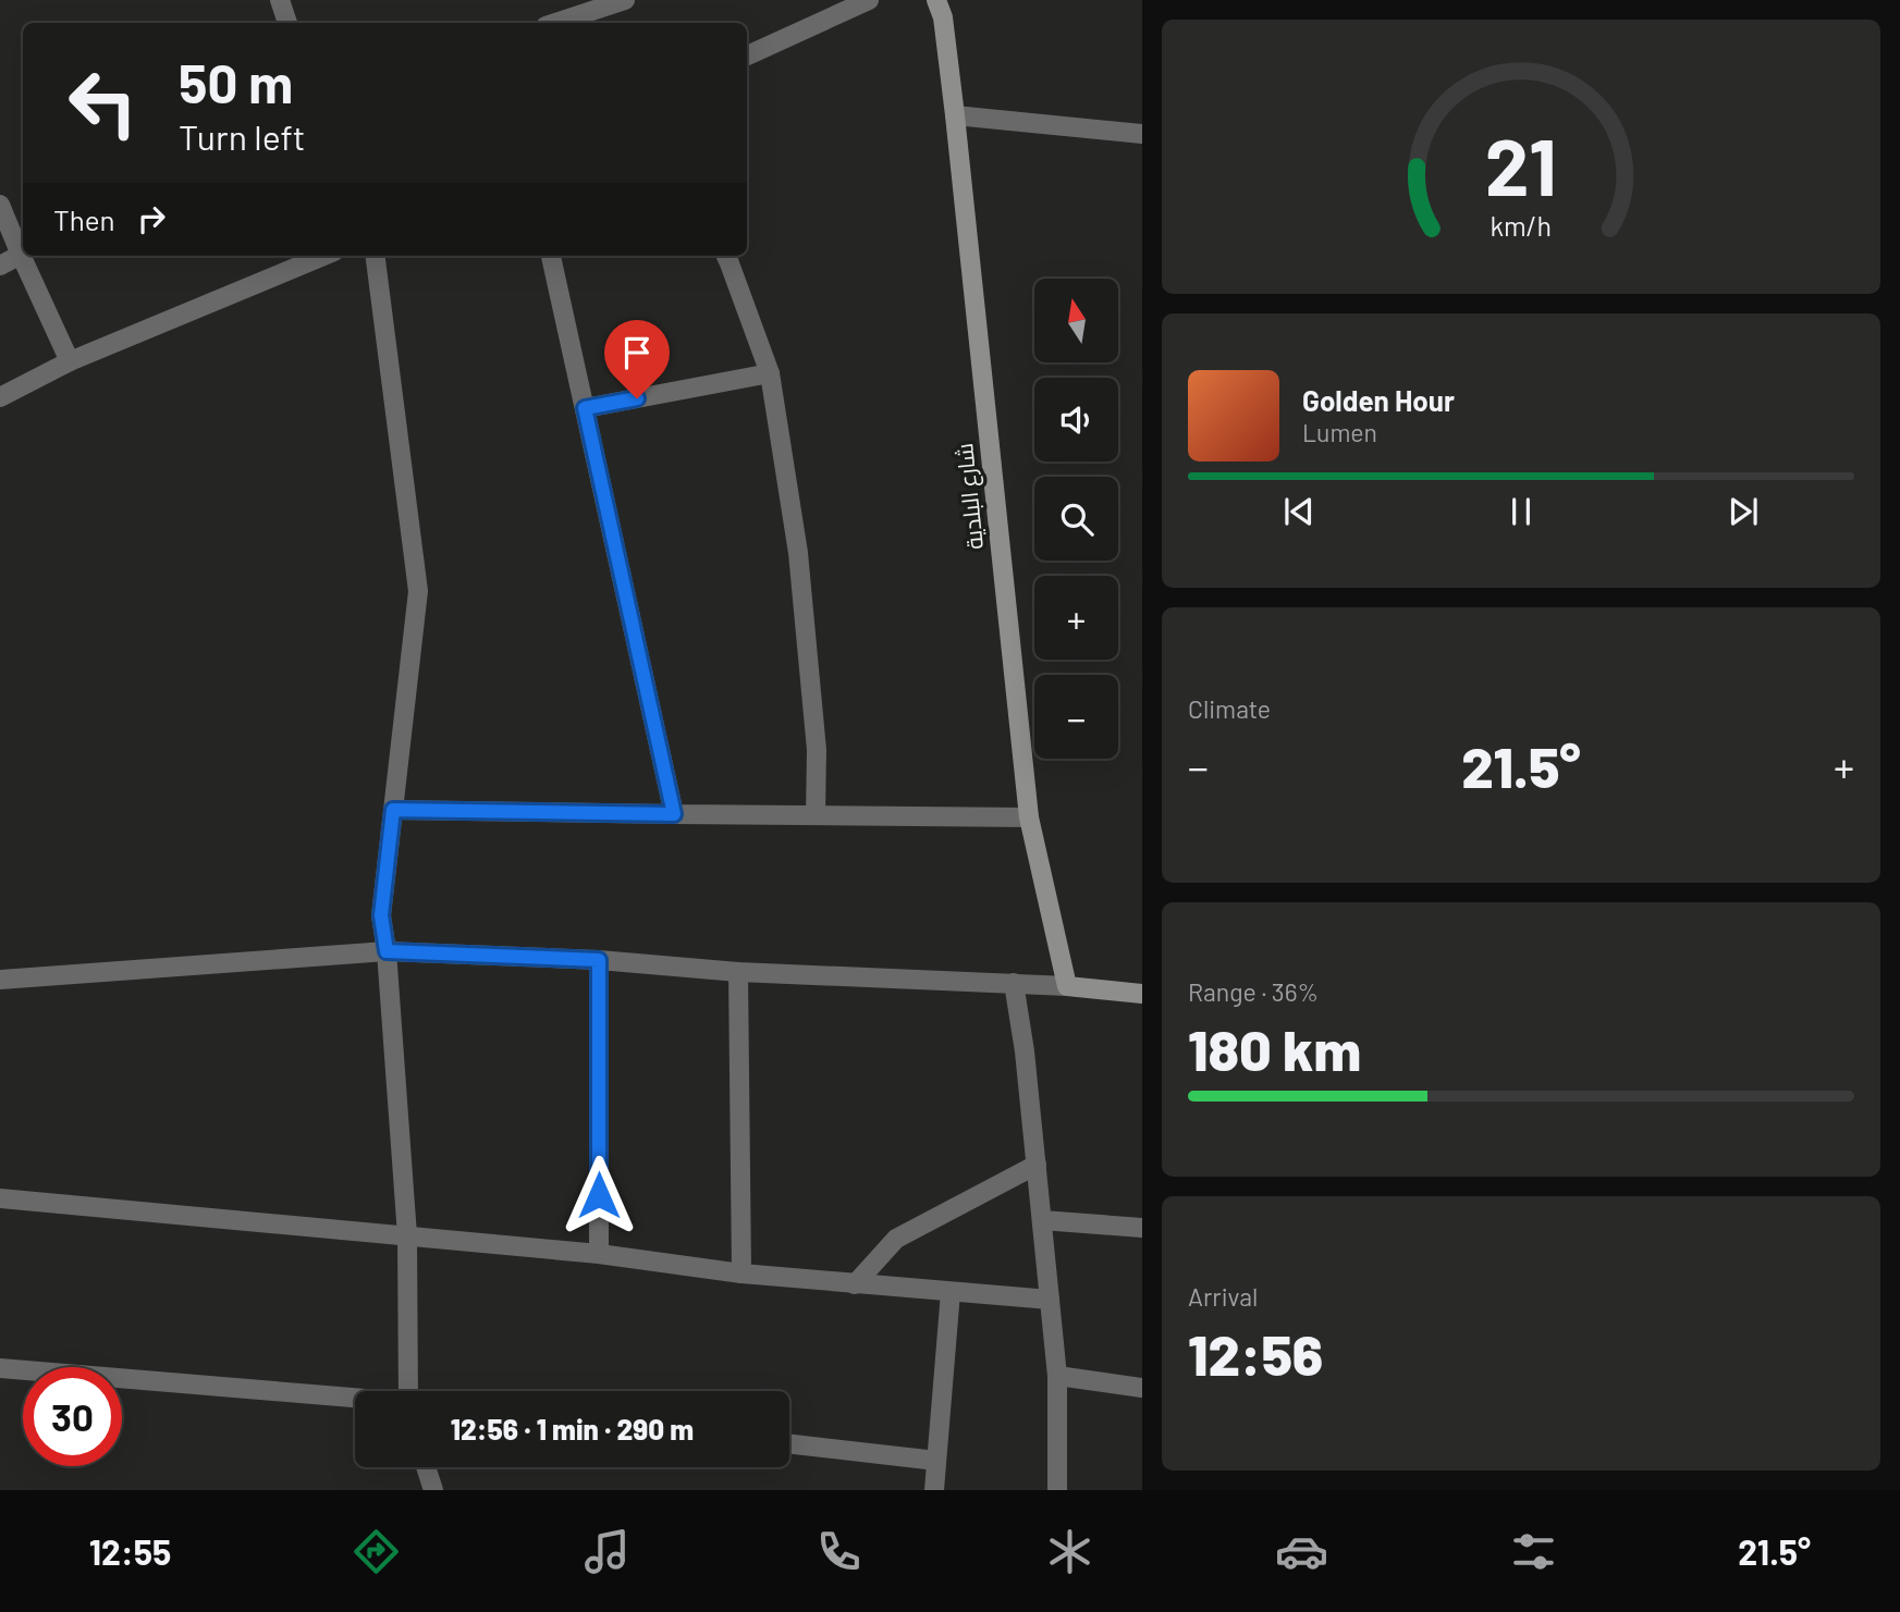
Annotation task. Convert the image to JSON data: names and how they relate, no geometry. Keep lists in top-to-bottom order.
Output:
{
  "streets": {
    "main road": ["شارع البلدية"]
  },
  "north": "top",
  "page": {
    "turn": ["50 m", "Turn left"],
    "then": "Then",
    "map_buttons": ["+", "−"],
    "song": ["Golden Hour", "Lumen"],
    "tile": [
      "Climate",
      ["Range · 36%", "180 km"],
      ["Arrival", "12:56"]
    ],
    "heat": ["−", "21.5°", "+"],
    "limit": "30",
    "trip": "12:56 · 1 min · 290 m",
    "tabs": ["12:55", "21.5°"],
    "gauge": ["21", "km/h"]
  }
}
